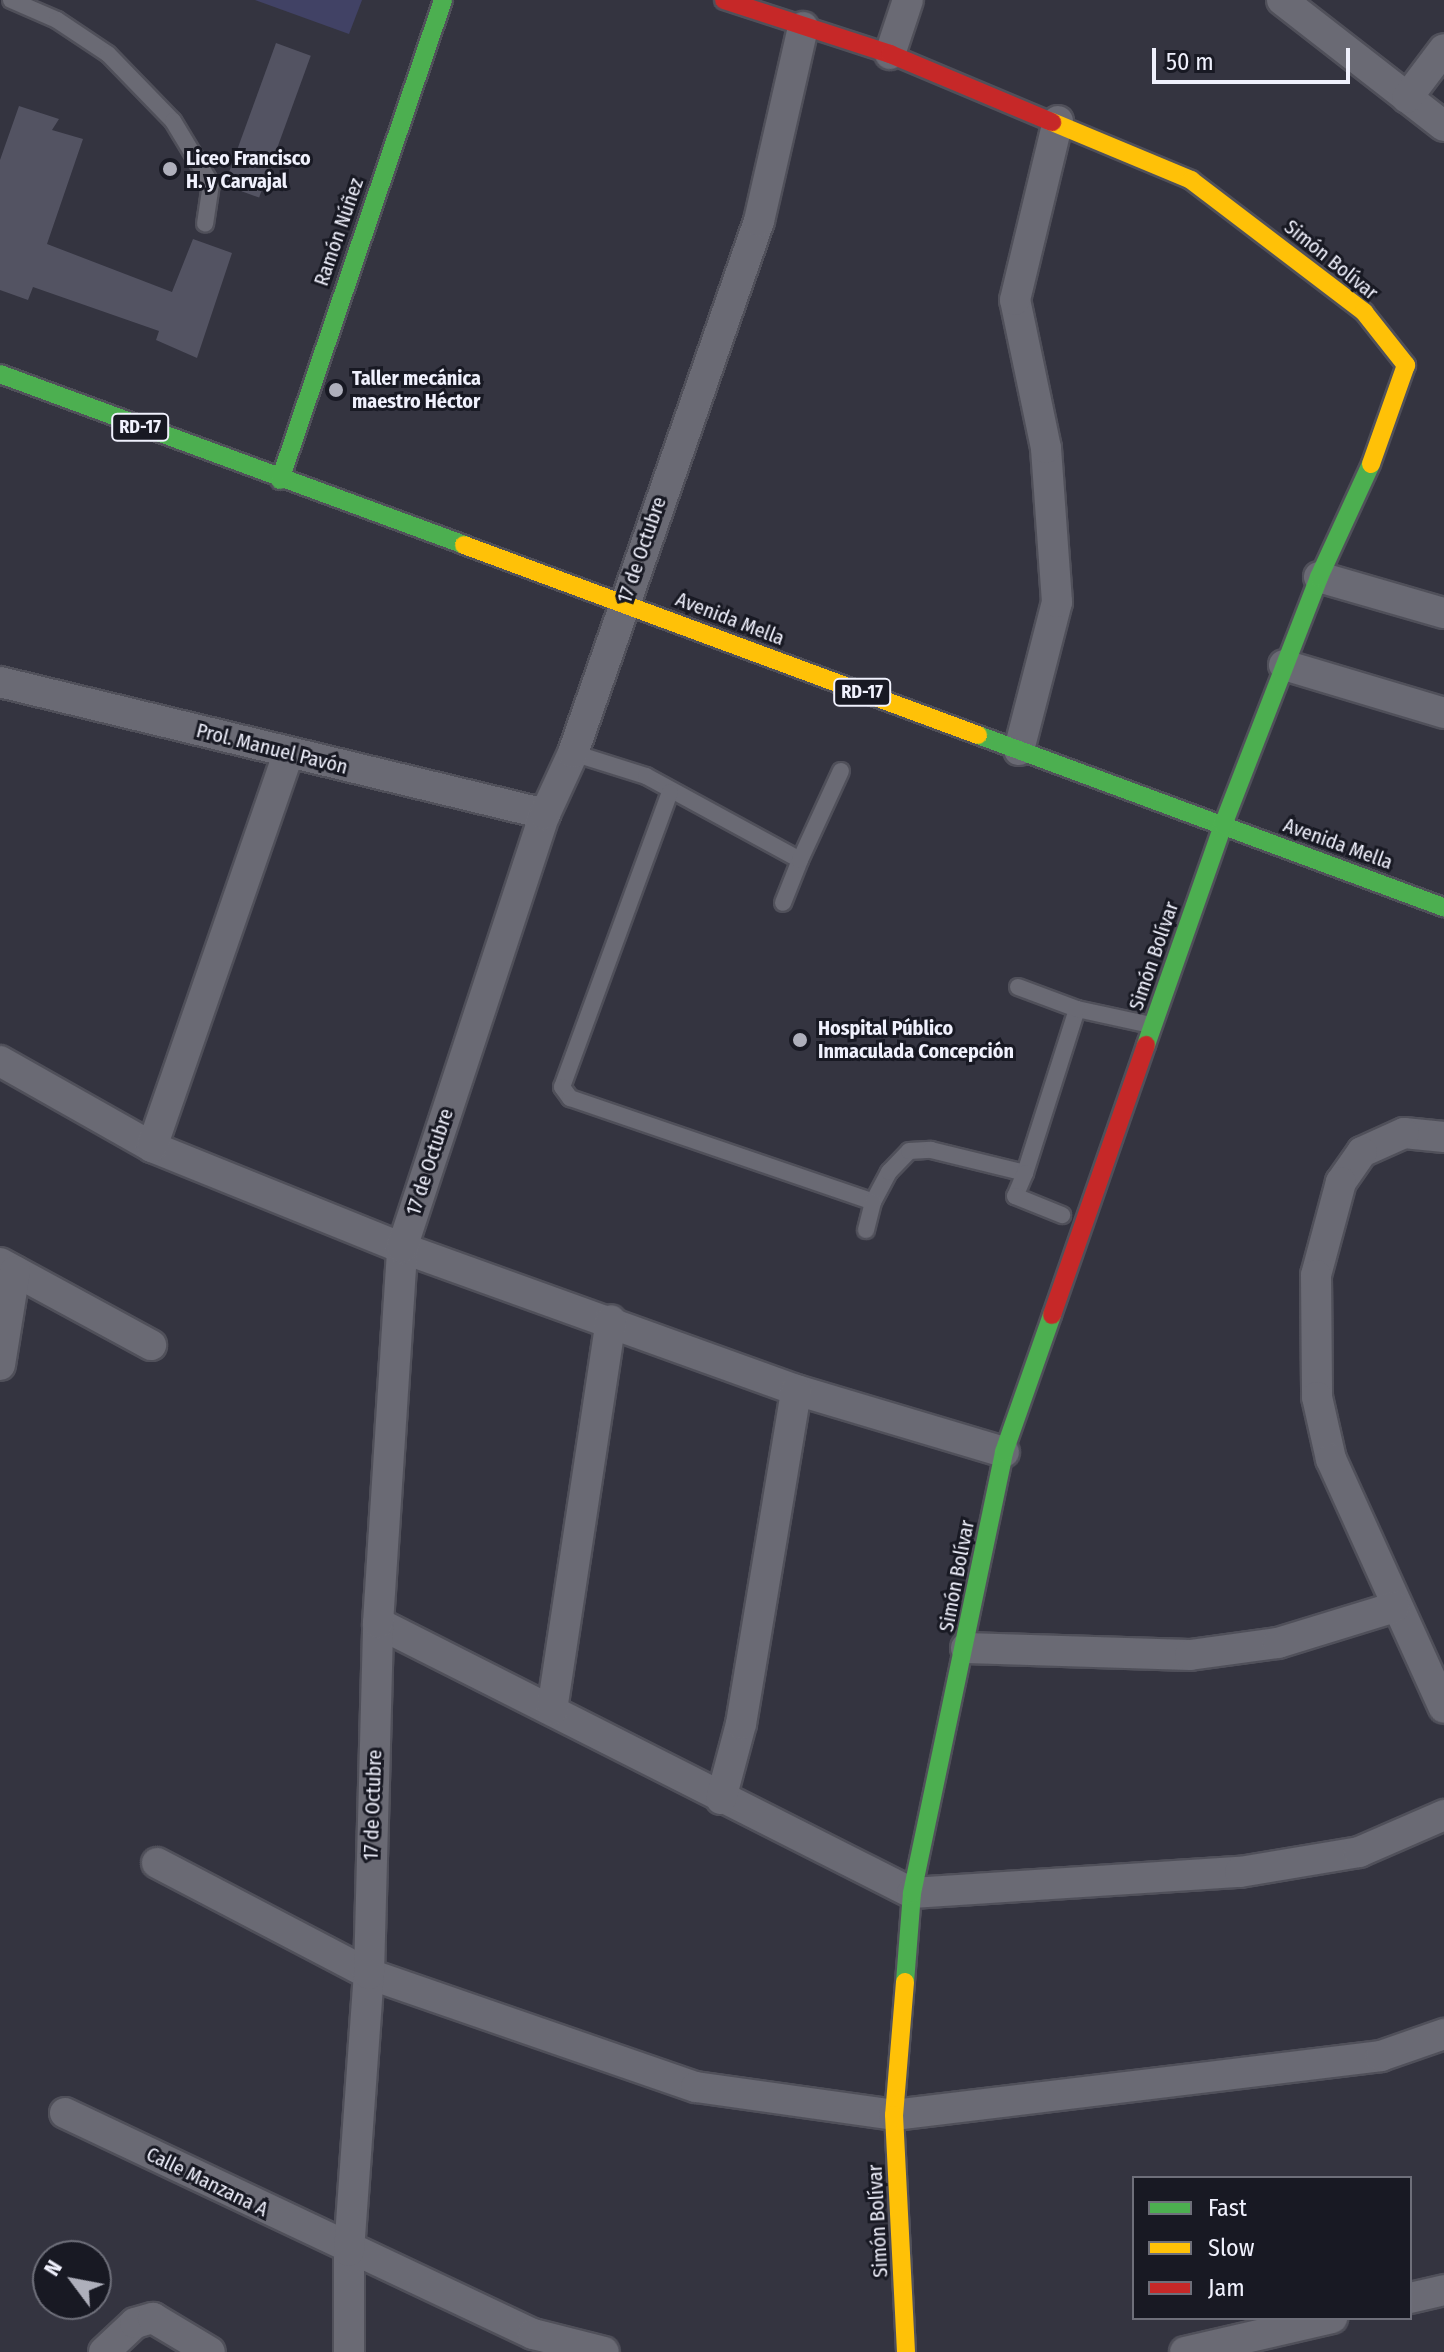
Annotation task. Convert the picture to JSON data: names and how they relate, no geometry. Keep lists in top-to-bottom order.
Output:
{
  "streets": {
    "street": [
      "Ramón Núñez",
      "Simón Bolívar",
      "RD-17",
      "17 de Octubre",
      "Avenida Mella",
      "Prol. Manuel Pavón",
      "Calle Manzana A"
    ]
  },
  "crossings": [
    ["Ramón Núñez", "Avenida Mella"],
    ["Simón Bolívar", "17 de Octubre"],
    ["Simón Bolívar", "Avenida Mella"],
    ["17 de Octubre", "Avenida Mella"],
    ["17 de Octubre", "Prol. Manuel Pavón"],
    ["17 de Octubre", "Calle Manzana A"]
  ],
  "places": ["Liceo Francisco H. y Carvajal", "Taller mecánica maestro Héctor", "Hospital Público Inmaculada Concepción"],
  "legend": ["Fast", "Slow", "Jam"],
  "scale_bar": "50 m",
  "north": "top left"
}
